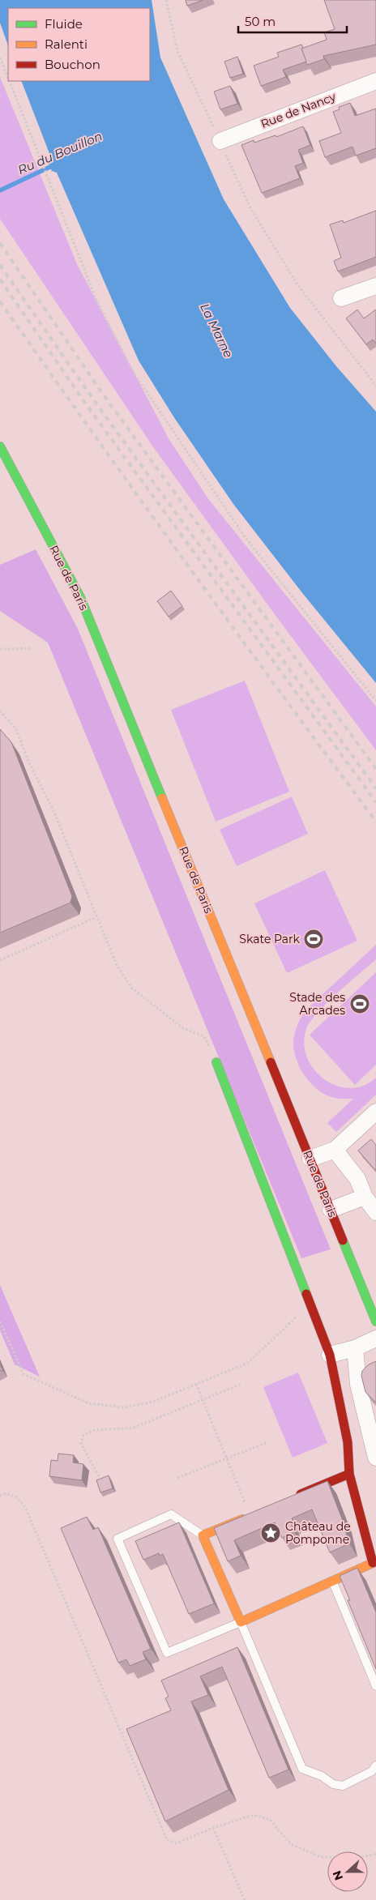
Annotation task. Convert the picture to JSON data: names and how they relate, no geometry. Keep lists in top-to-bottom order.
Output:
{
  "streets": {
    "main road": ["Rue de Paris"],
    "street": ["Rue de Nancy"]
  },
  "water": ["Ru du Bouillon", "La Marne"],
  "places": {
    "sports": ["Skate Park", "Stade des Arcades"],
    "place": ["Château de Pomponne"]
  },
  "legend": ["Fluide", "Ralenti", "Bouchon"],
  "scale_bar": "50 m",
  "north": "left"
}
